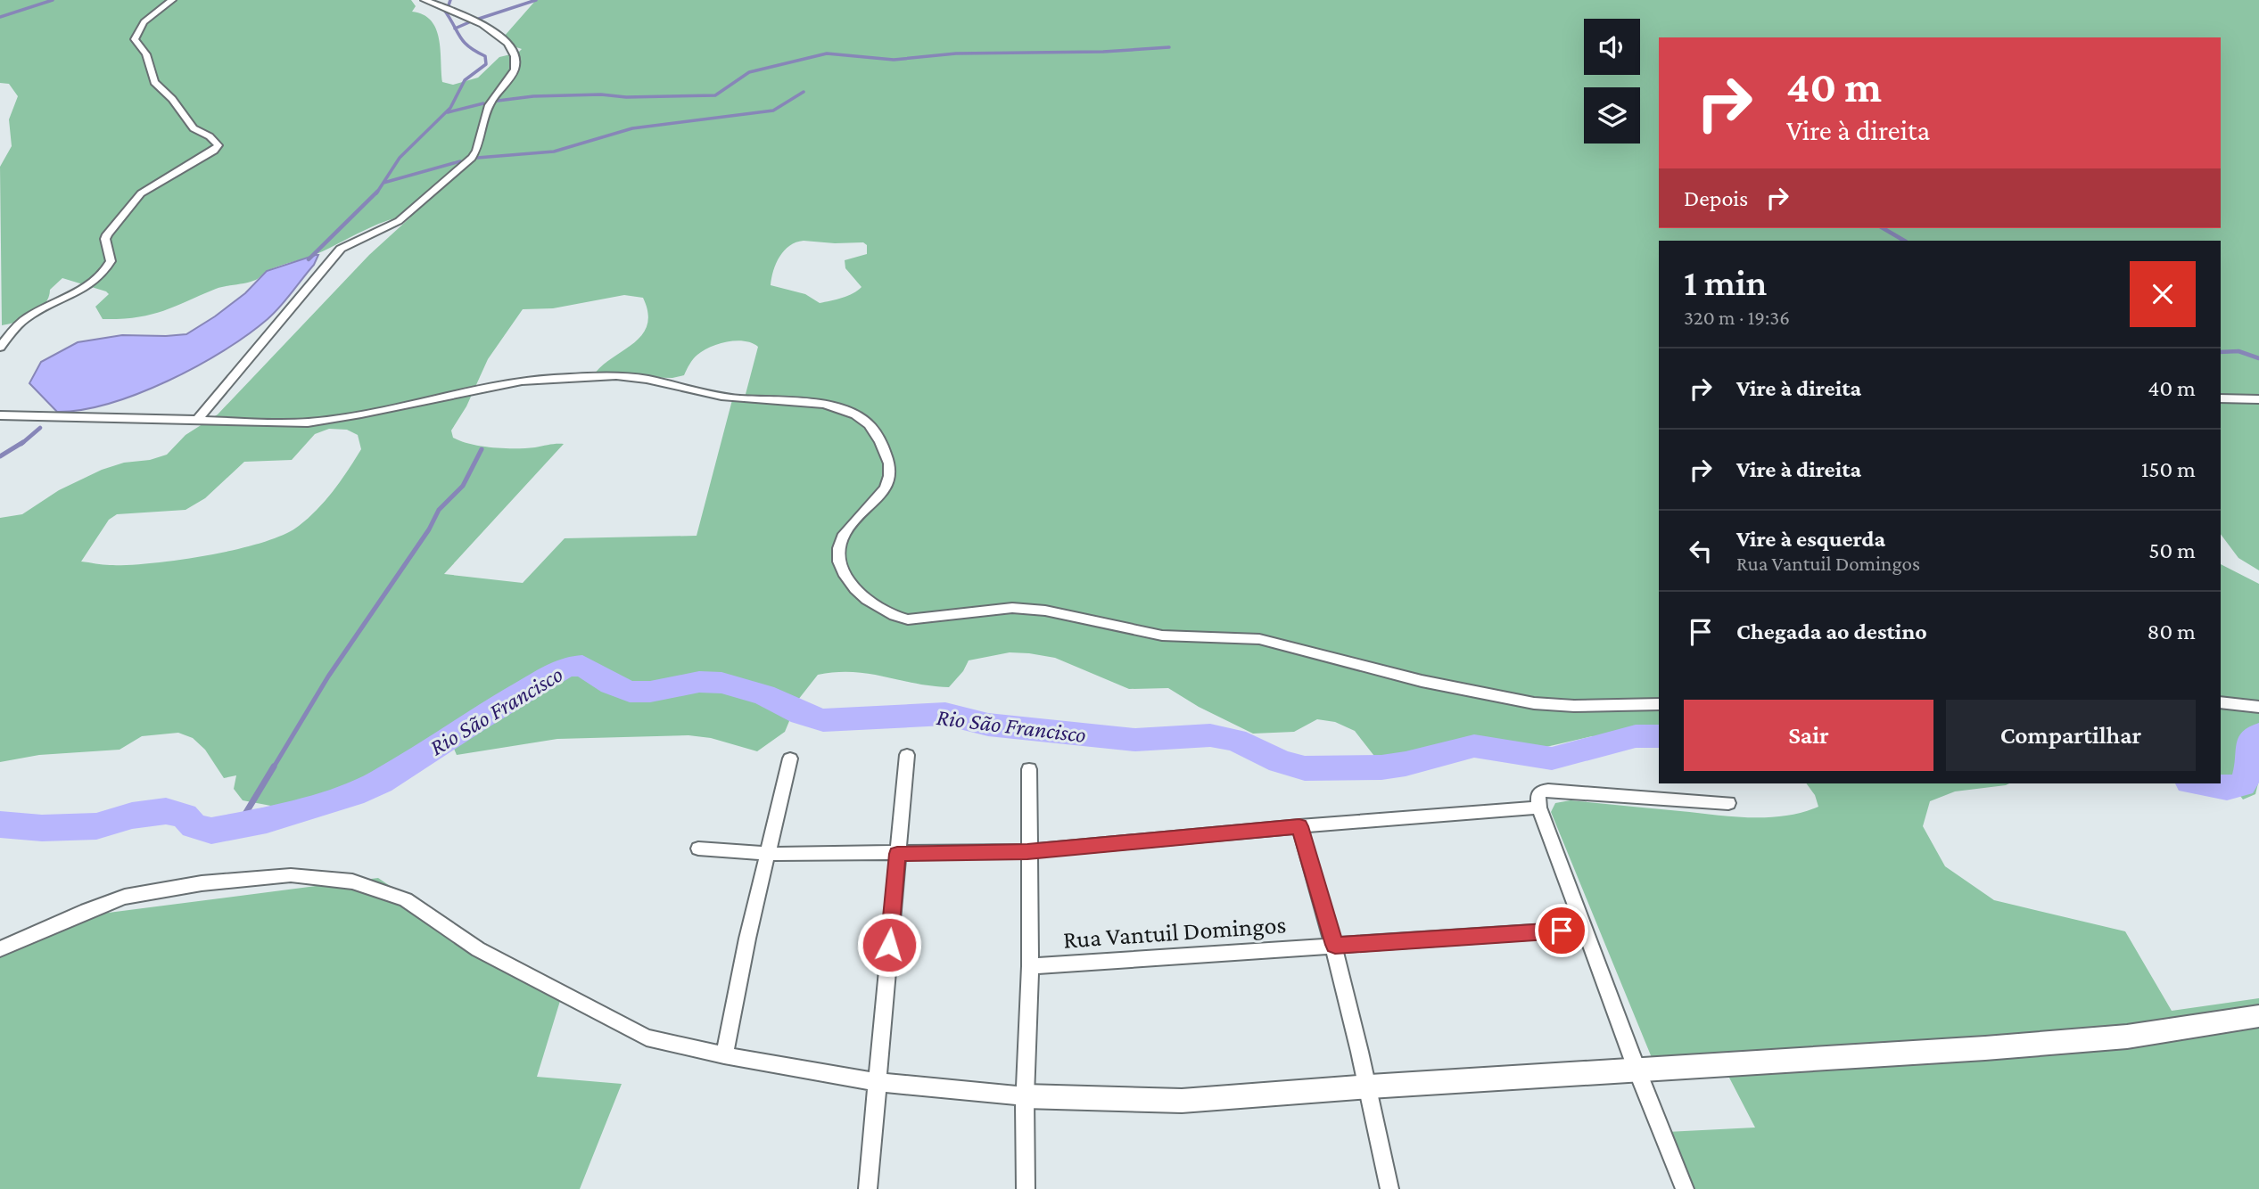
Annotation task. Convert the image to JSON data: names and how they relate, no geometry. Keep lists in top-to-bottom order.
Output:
{
  "streets": {
    "street": ["Rua Vantuil Domingos"]
  },
  "water": ["Rio São Francisco"],
  "page": {
    "turn": ["40 m", "Vire à direita"],
    "then": "Depois",
    "heading": ["1 min", "320 m · 19:36"],
    "list": [
      {
        "name": "Vire à direita",
        "value": "40 m"
      },
      {
        "name": "Vire à direita",
        "value": "150 m"
      },
      {
        "name": "Vire à esquerda",
        "note": "Rua Vantuil Domingos",
        "value": "50 m"
      },
      {
        "name": "Chegada ao destino",
        "value": "80 m"
      }
    ],
    "buttons": ["Sair", "Compartilhar"]
  }
}
